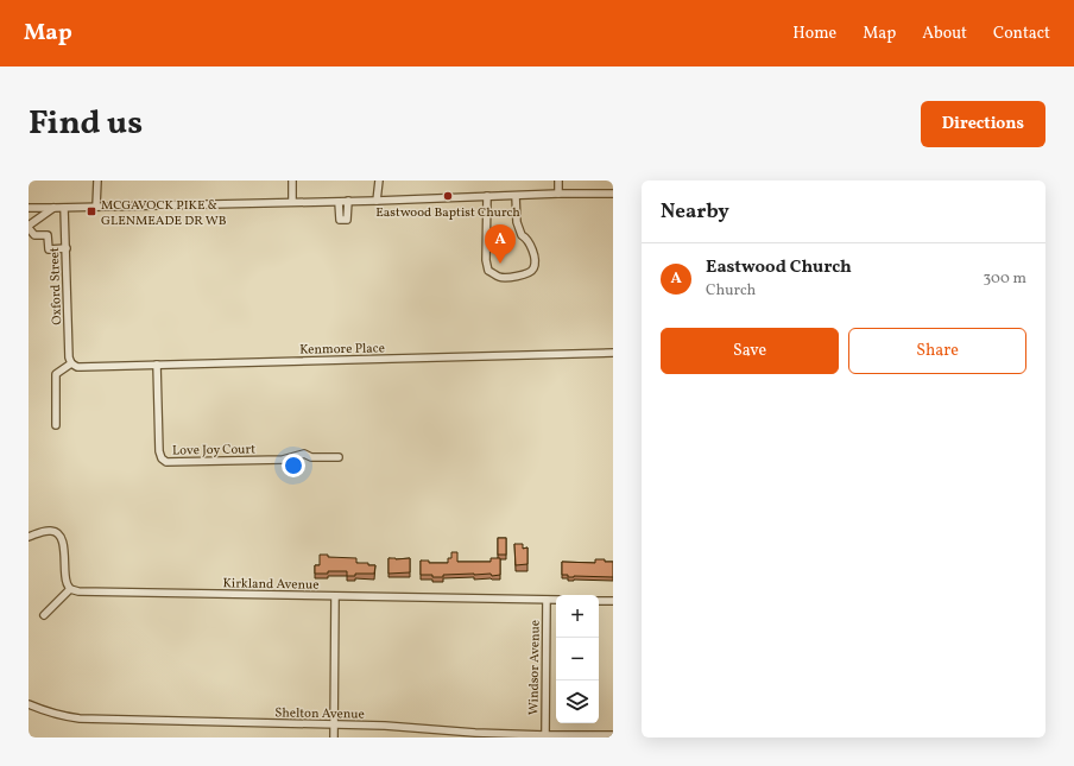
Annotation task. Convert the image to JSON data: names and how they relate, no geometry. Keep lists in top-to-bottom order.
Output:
{
  "streets": {
    "street": [
      "Oxford Street",
      "Kenmore Place",
      "Love Joy Court",
      "Kirkland Avenue",
      "Windsor Avenue",
      "Shelton Avenue"
    ]
  },
  "crossings": [
    ["Oxford Street", "Kenmore Place"],
    ["Kenmore Place", "Love Joy Court"],
    ["Kirkland Avenue", "Windsor Avenue"],
    ["Windsor Avenue", "Shelton Avenue"]
  ],
  "places": {
    "other": ["Eastwood Baptist Church"],
    "transit": ["MCGAVOCK PIKE & GLENMEADE DR WB"]
  },
  "page": {
    "header": "Map",
    "nav": [
      "Home",
      "Map",
      "About",
      "Contact"
    ],
    "title": "Find us",
    "buttons": [
      "Directions",
      ["Save", "Share"]
    ],
    "heading": "Nearby",
    "pins": "A",
    "list": [
      {
        "mark": "A",
        "name": "Eastwood Church",
        "note": "Church",
        "value": "300 m"
      }
    ],
    "map_buttons": ["+", "−"]
  }
}
